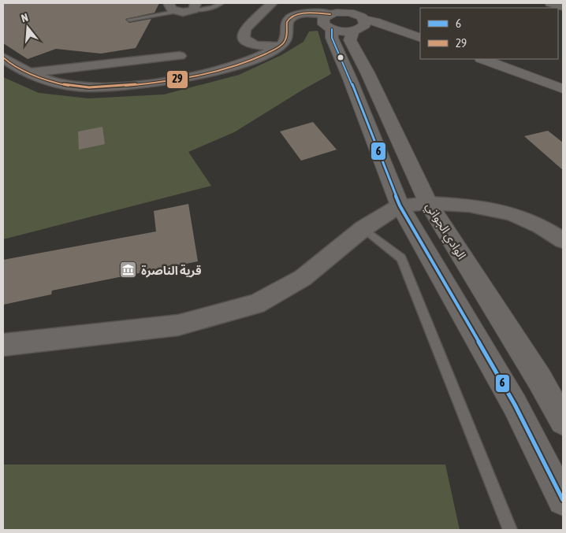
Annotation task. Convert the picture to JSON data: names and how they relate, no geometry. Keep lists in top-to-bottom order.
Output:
{
  "streets": {
    "street": ["الوادي الجواني"]
  },
  "places": {
    "museum": ["قرية الناصرة"]
  },
  "lines": ["transit line 29", "transit line 6"],
  "legend": ["6", "29"],
  "north": "top"
}
